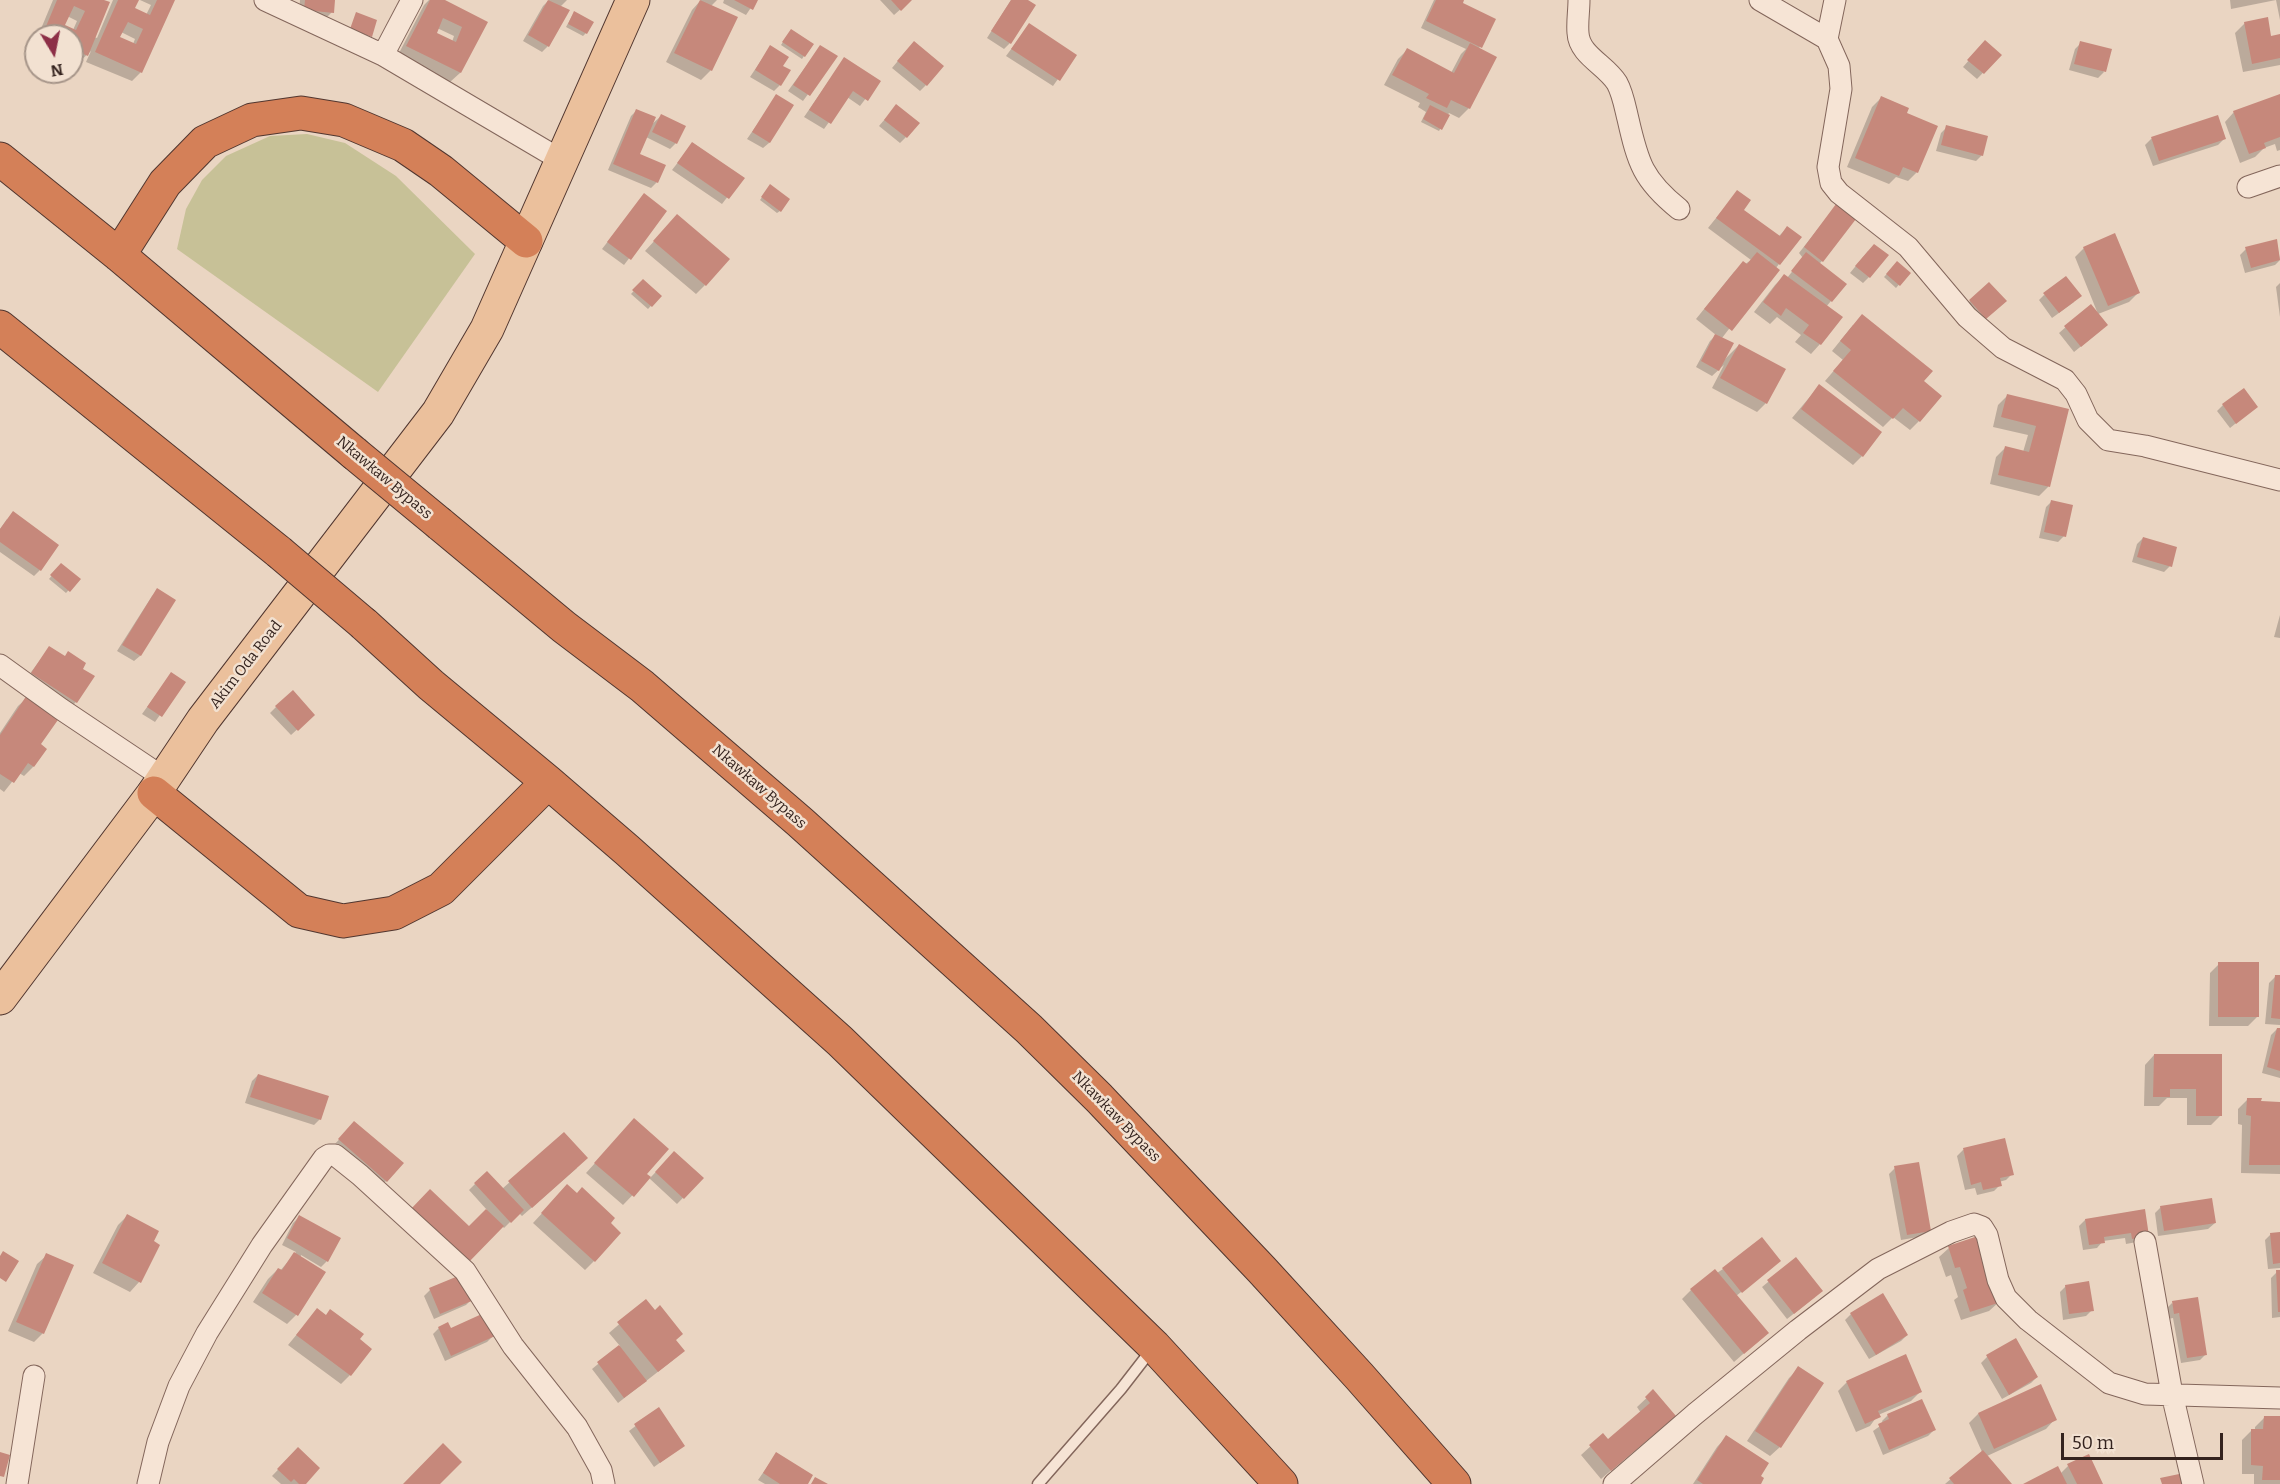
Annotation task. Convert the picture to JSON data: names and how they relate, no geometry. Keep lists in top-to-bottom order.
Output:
{
  "streets": {
    "highway": ["Nkawkaw Bypass"],
    "main road": ["Akim Oda Road"]
  },
  "scale_bar": "50 m",
  "north": "bottom"
}
